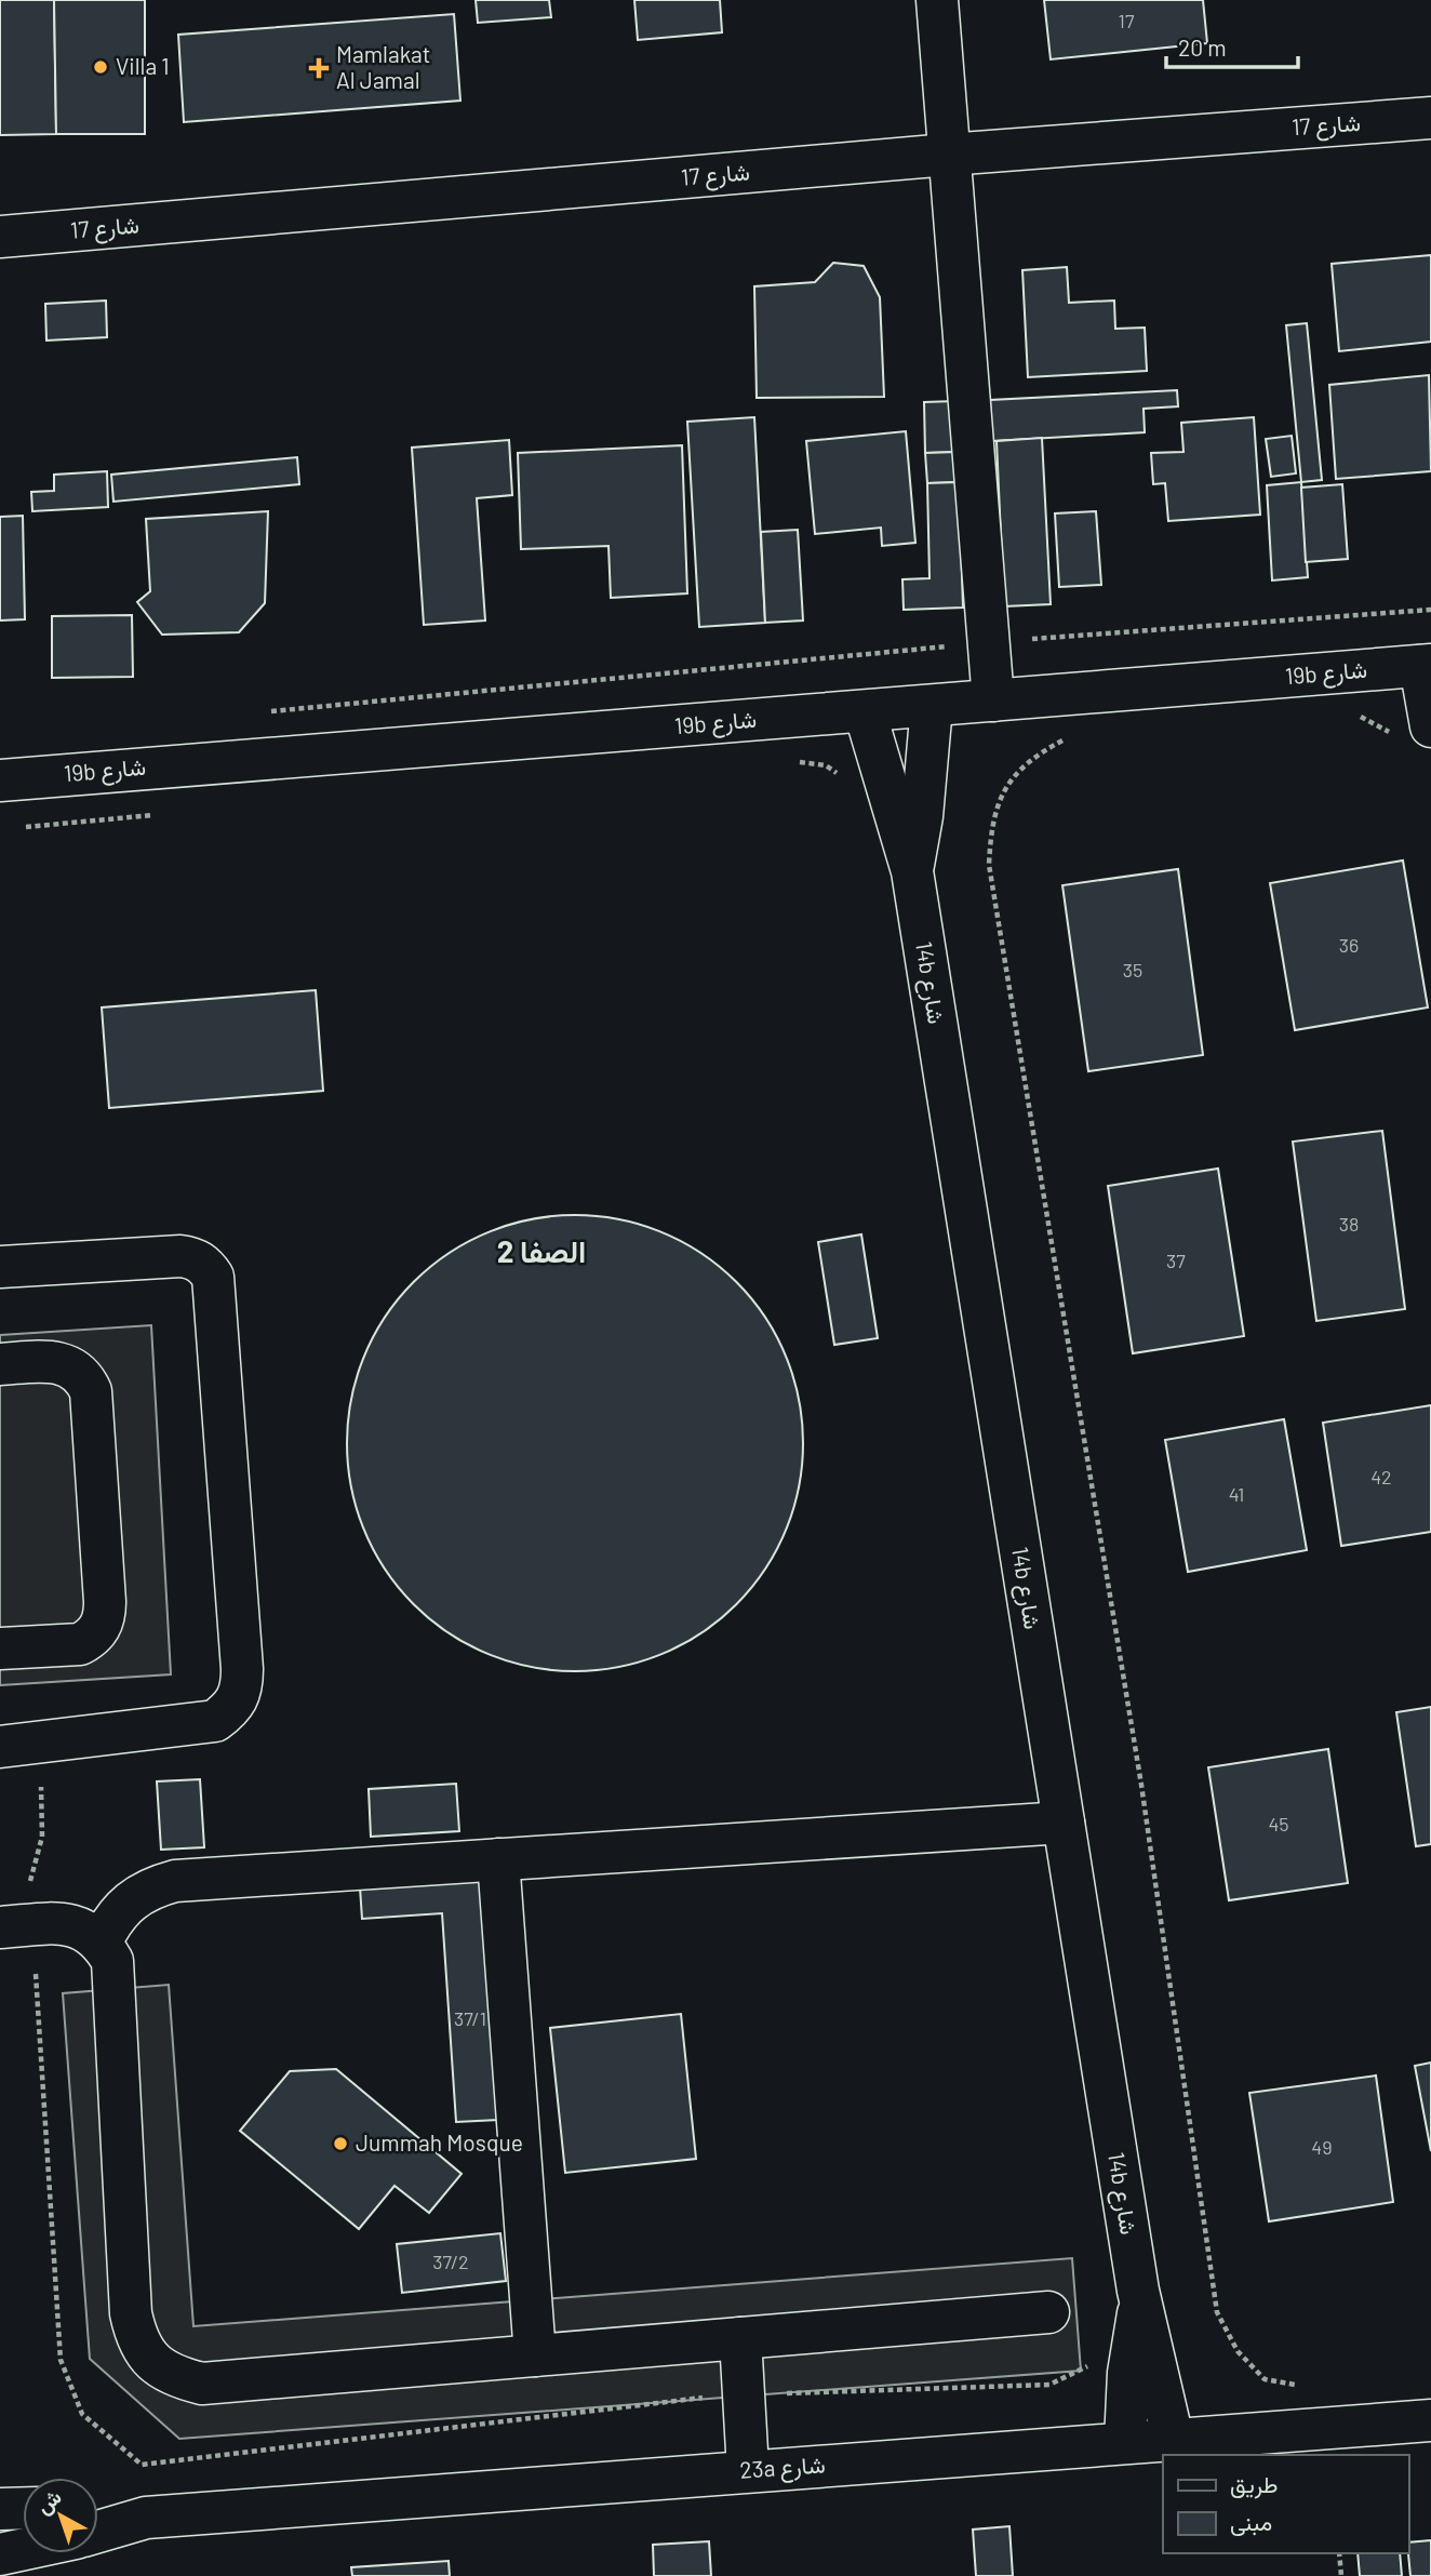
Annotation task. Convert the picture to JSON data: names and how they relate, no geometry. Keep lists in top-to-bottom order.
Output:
{
  "streets": {
    "street": [
      "شارع 17",
      "19b شارع",
      "14b شارع",
      "23a شارع"
    ]
  },
  "crossings": [
    ["19b شارع", "14b شارع"],
    ["14b شارع", "23a شارع"]
  ],
  "districts": ["الصفا 2"],
  "places": {
    "other": ["Villa 1", "Jummah Mosque"],
    "health": ["Mamlakat Al Jamal"]
  },
  "house_numbers": [
    "17",
    "36",
    "35",
    "38",
    "37",
    "42",
    "41",
    "45",
    "37/1",
    "49",
    "37/2"
  ],
  "legend": ["طريق", "مبنى"],
  "scale_bar": "20 m",
  "north": "top left"
}
